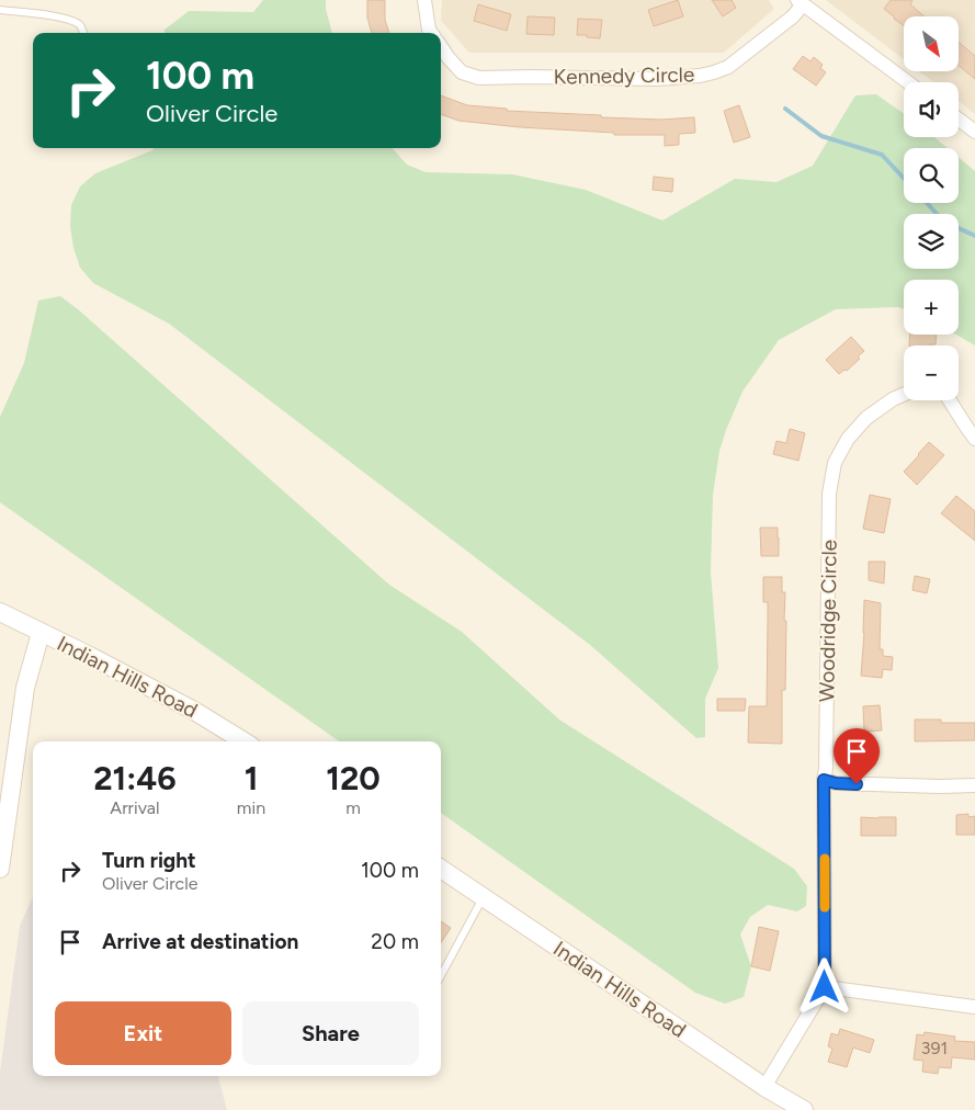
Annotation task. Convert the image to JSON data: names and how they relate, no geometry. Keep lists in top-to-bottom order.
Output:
{
  "streets": {
    "street": ["Kennedy Circle", "Woodridge Circle", "Indian Hills Road"]
  },
  "house_numbers": ["391"],
  "north": "bottom right",
  "page": {
    "map_buttons": ["+", "−"],
    "turn": ["100 m", "Oliver Circle"],
    "eta": [
      "21:46",
      "Arrival",
      "1",
      "min",
      "120",
      "m"
    ],
    "list": [
      {
        "name": "Turn right",
        "note": "Oliver Circle",
        "value": "100 m"
      },
      {
        "name": "Arrive at destination",
        "value": "20 m"
      }
    ],
    "buttons": ["Exit", "Share"]
  }
}
